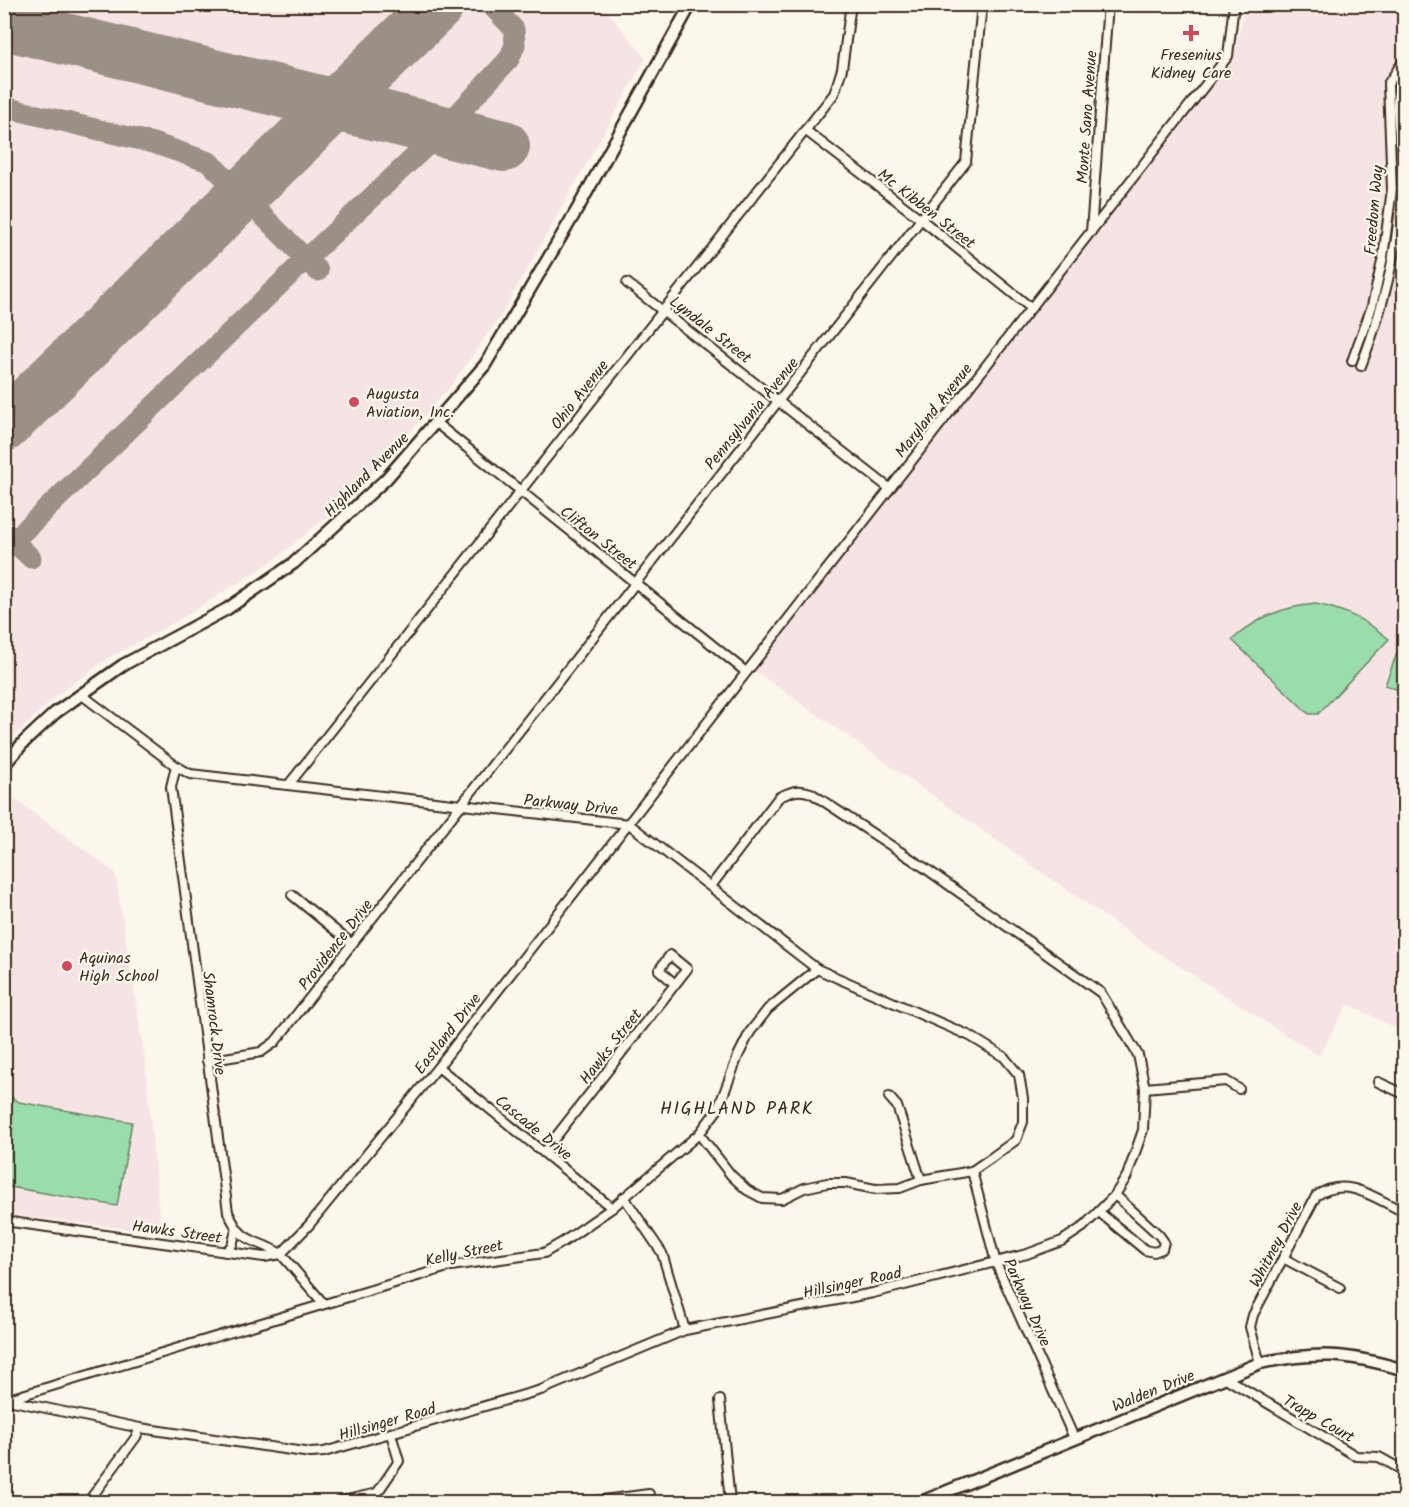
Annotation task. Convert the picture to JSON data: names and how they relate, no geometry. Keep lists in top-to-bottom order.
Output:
{
  "streets": {
    "main road": ["Highland Avenue", "Walden Drive"],
    "street": [
      "Monte Sano Avenue",
      "Mc Kibben Street",
      "Freedom Way",
      "Lyndale Street",
      "Ohio Avenue",
      "Maryland Avenue",
      "Pennsylvania Avenue",
      "Clifton Street",
      "Parkway Drive",
      "Providence Drive",
      "Shamrock Drive",
      "Eastland Drive",
      "Hawks Street",
      "Cascade Drive",
      "Whitney Drive",
      "Kelly Street",
      "Hillsinger Road",
      "Trapp Court"
    ]
  },
  "crossings": [
    ["Monte Sano Avenue", "Maryland Avenue"],
    ["Mc Kibben Street", "Ohio Avenue"],
    ["Mc Kibben Street", "Maryland Avenue"],
    ["Mc Kibben Street", "Pennsylvania Avenue"],
    ["Lyndale Street", "Ohio Avenue"],
    ["Lyndale Street", "Maryland Avenue"],
    ["Lyndale Street", "Pennsylvania Avenue"],
    ["Ohio Avenue", "Clifton Street"],
    ["Ohio Avenue", "Parkway Drive"],
    ["Maryland Avenue", "Clifton Street"],
    ["Maryland Avenue", "Parkway Drive"],
    ["Maryland Avenue", "Eastland Drive"],
    ["Pennsylvania Avenue", "Clifton Street"],
    ["Pennsylvania Avenue", "Parkway Drive"],
    ["Pennsylvania Avenue", "Providence Drive"],
    ["Highland Avenue", "Clifton Street"],
    ["Highland Avenue", "Parkway Drive"],
    ["Parkway Drive", "Providence Drive"],
    ["Parkway Drive", "Shamrock Drive"],
    ["Parkway Drive", "Eastland Drive"],
    ["Parkway Drive", "Kelly Street"],
    ["Parkway Drive", "Hillsinger Road"],
    ["Parkway Drive", "Walden Drive"],
    ["Providence Drive", "Shamrock Drive"],
    ["Eastland Drive", "Hawks Street"],
    ["Eastland Drive", "Cascade Drive"],
    ["Hawks Street", "Cascade Drive"],
    ["Cascade Drive", "Kelly Street"],
    ["Whitney Drive", "Walden Drive"],
    ["Kelly Street", "Hillsinger Road"],
    ["Walden Drive", "Trapp Court"]
  ],
  "districts": ["HIGHLAND PARK"],
  "places": {
    "health": ["Fresenius Kidney Care"],
    "other": ["Augusta Aviation, Inc.", "Aquinas High School"]
  }
}
